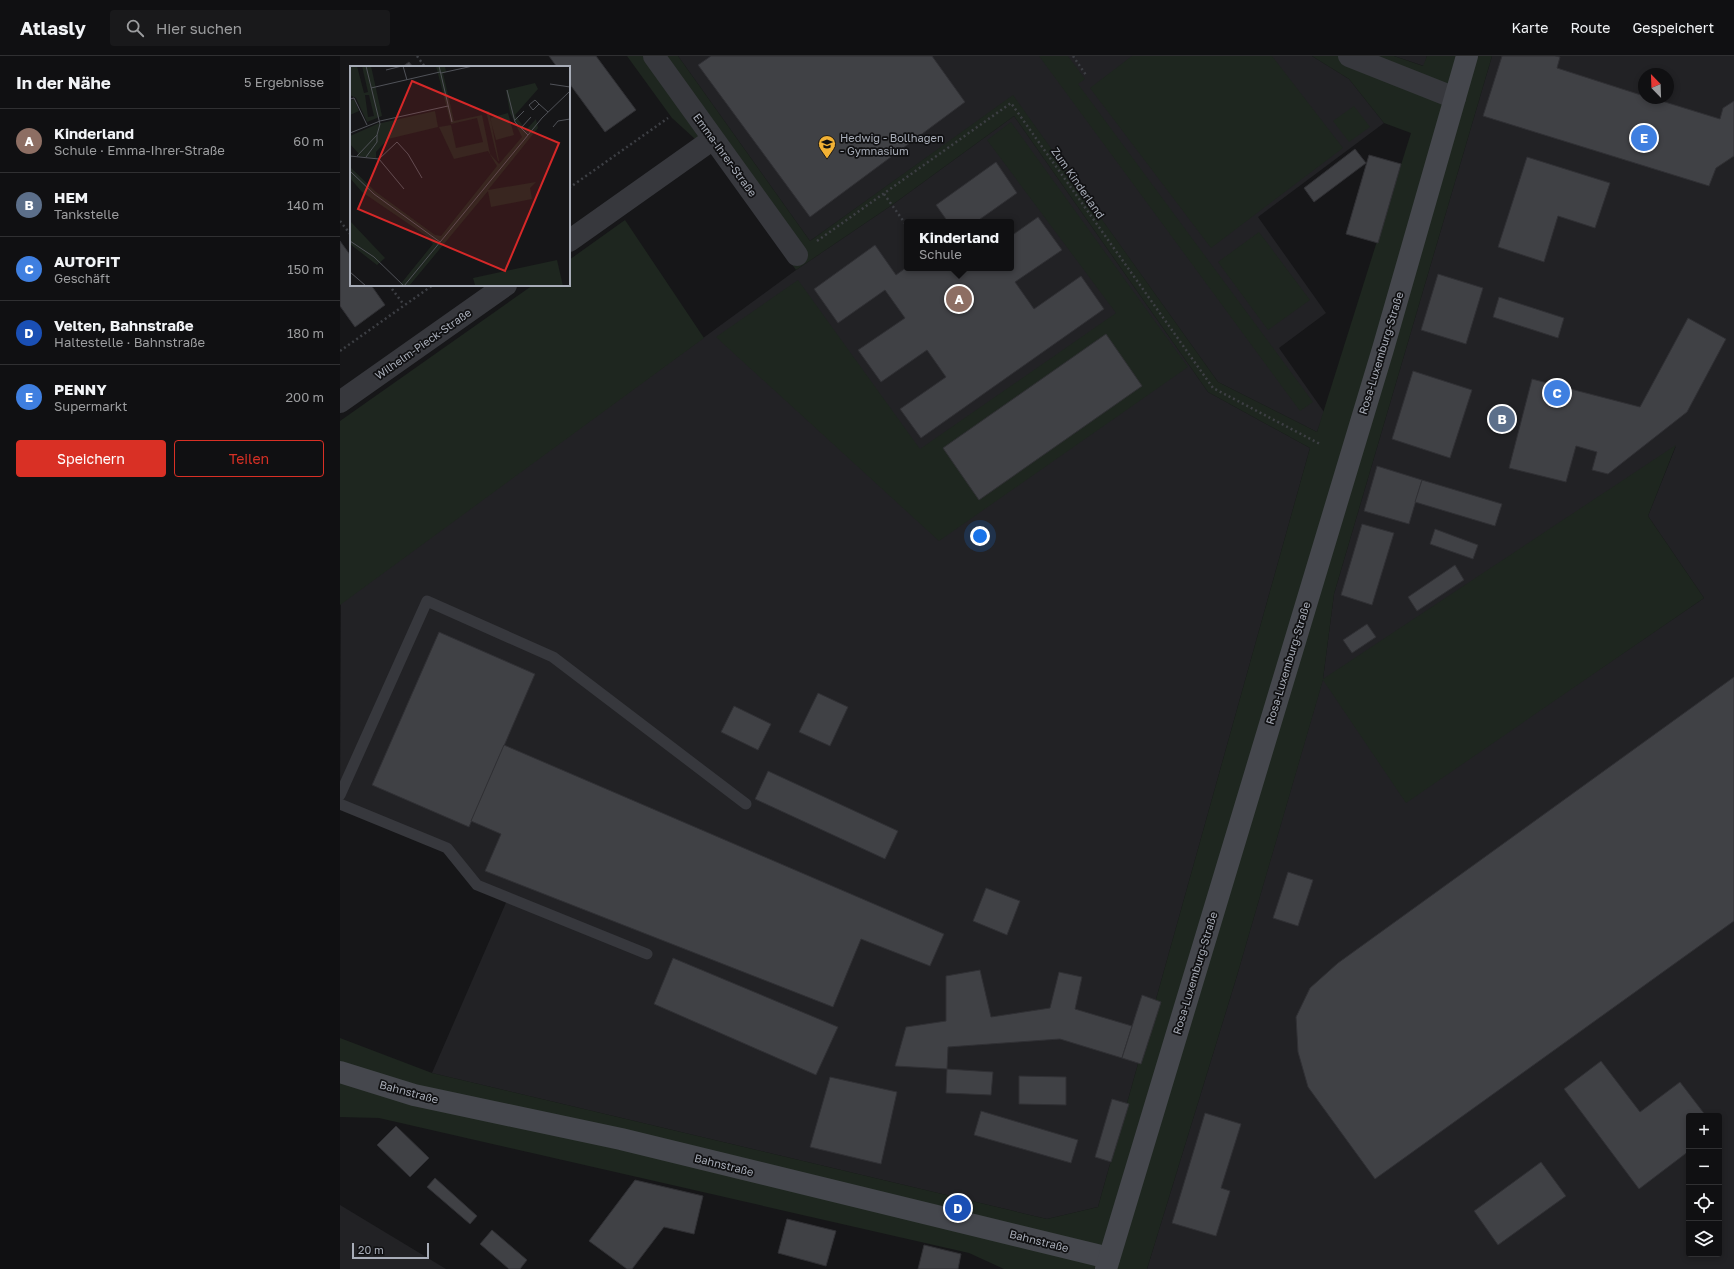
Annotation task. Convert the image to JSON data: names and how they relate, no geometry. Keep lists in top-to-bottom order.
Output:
{
  "streets": {
    "main road": ["Rosa-Luxemburg-Straße", "Bahnstraße"],
    "street": ["Emma-Ihrer-Straße", "Wilhelm-Pieck-Straße"],
    "path": ["Zum Kinderland"]
  },
  "crossings": [
    ["Emma-Ihrer-Straße", "Zum Kinderland"],
    ["Rosa-Luxemburg-Straße", "Bahnstraße"]
  ],
  "places": {
    "school or university": ["Hedwig - Bollhagen - Gymnasium"]
  },
  "scale_bar": "20 m",
  "north": "top left",
  "page": {
    "header": "Atlasly",
    "search": "Hier suchen",
    "nav": ["Karte", "Route", "Gespeichert"],
    "heading": ["In der Nähe", "5 Ergebnisse"],
    "list": [
      {
        "mark": "A",
        "name": "Kinderland",
        "note": "Schule · Emma-Ihrer-Straße",
        "value": "60 m"
      },
      {
        "mark": "B",
        "name": "HEM",
        "note": "Tankstelle",
        "value": "140 m"
      },
      {
        "mark": "C",
        "name": "AUTOFIT",
        "note": "Geschäft",
        "value": "150 m"
      },
      {
        "mark": "D",
        "name": "Velten, Bahnstraße",
        "note": "Haltestelle · Bahnstraße",
        "value": "180 m"
      },
      {
        "mark": "E",
        "name": "PENNY",
        "note": "Supermarkt",
        "value": "200 m"
      }
    ],
    "pins": [
      "E",
      "A",
      "C",
      "B",
      "D"
    ],
    "popup": ["Kinderland", "Schule"],
    "buttons": ["Speichern", "Teilen"],
    "map_buttons": ["+", "−"],
    "scale": "20 m"
  }
}
